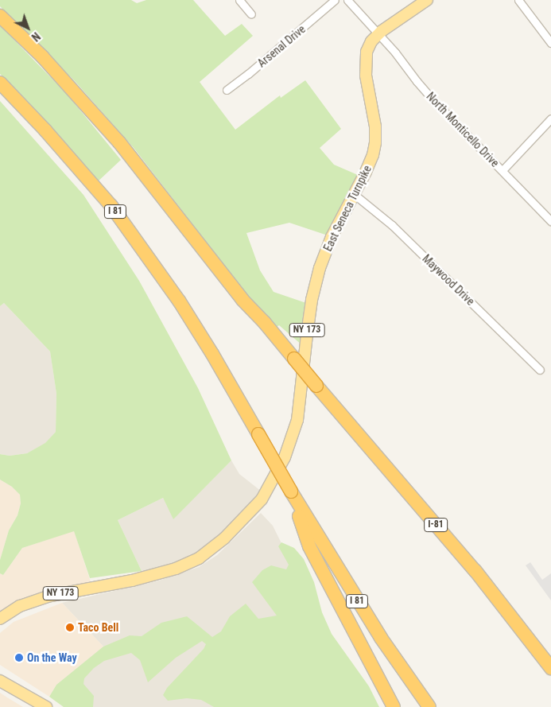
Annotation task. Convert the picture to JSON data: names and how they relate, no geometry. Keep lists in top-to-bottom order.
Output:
{
  "streets": {
    "highway": ["I 81", "I-81"],
    "main road": ["East Seneca Turnpike", "NY 173"],
    "street": ["Arsenal Drive", "North Monticello Drive", "Maywood Drive"]
  },
  "crossings": [
    ["North Monticello Drive", "East Seneca Turnpike"],
    ["East Seneca Turnpike", "Maywood Drive"]
  ],
  "places": ["Taco Bell", "On the Way"],
  "north": "bottom right"
}
